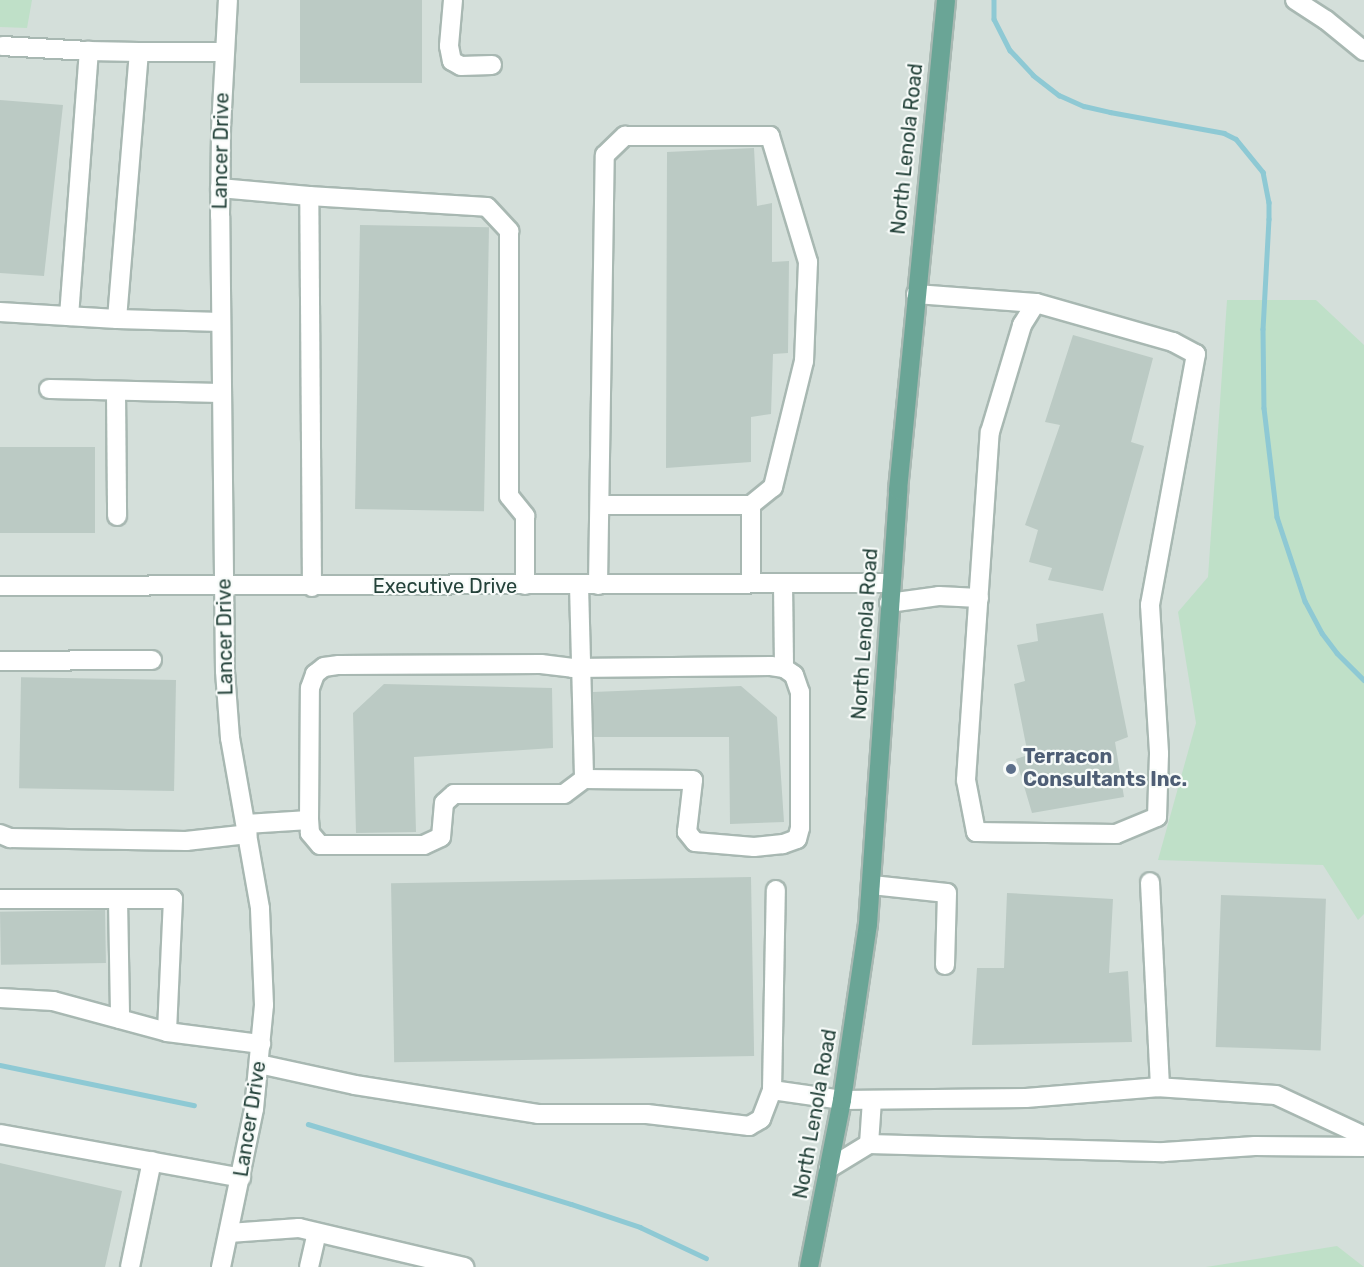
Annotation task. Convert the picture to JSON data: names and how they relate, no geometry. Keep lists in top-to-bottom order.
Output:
{
  "streets": {
    "main road": ["North Lenola Road"],
    "street": ["Lancer Drive", "Executive Drive"]
  },
  "crossings": [
    ["North Lenola Road", "Executive Drive"],
    ["Lancer Drive", "Executive Drive"]
  ],
  "places": ["Terracon Consultants Inc."]
}
